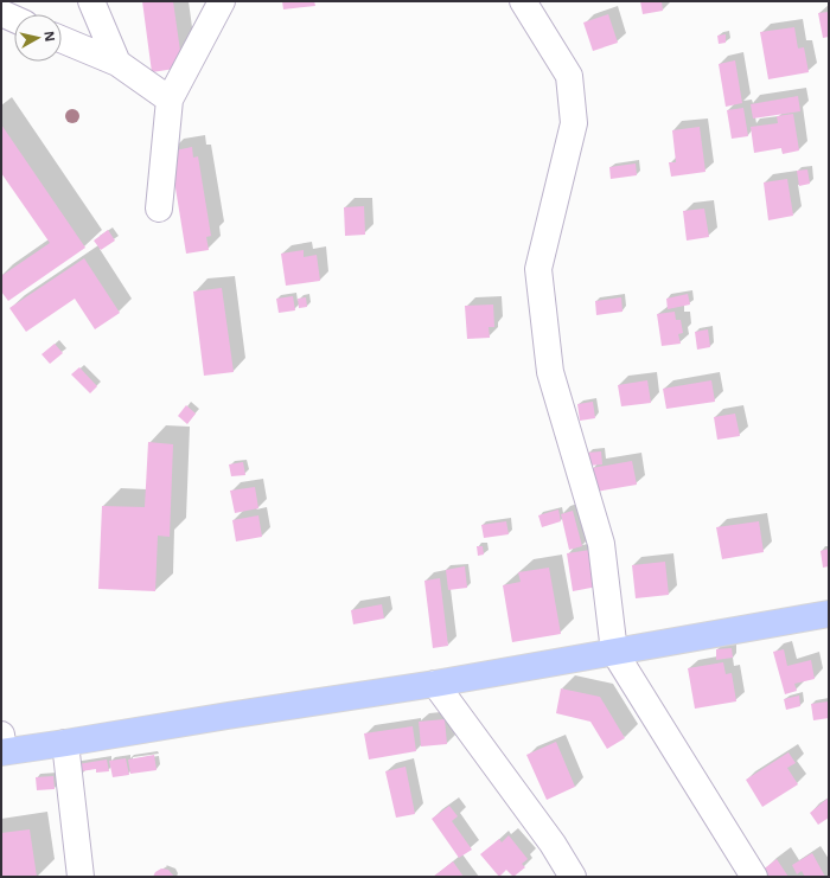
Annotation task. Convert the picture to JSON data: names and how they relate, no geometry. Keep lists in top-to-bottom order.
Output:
{
  "north": "right"
}
